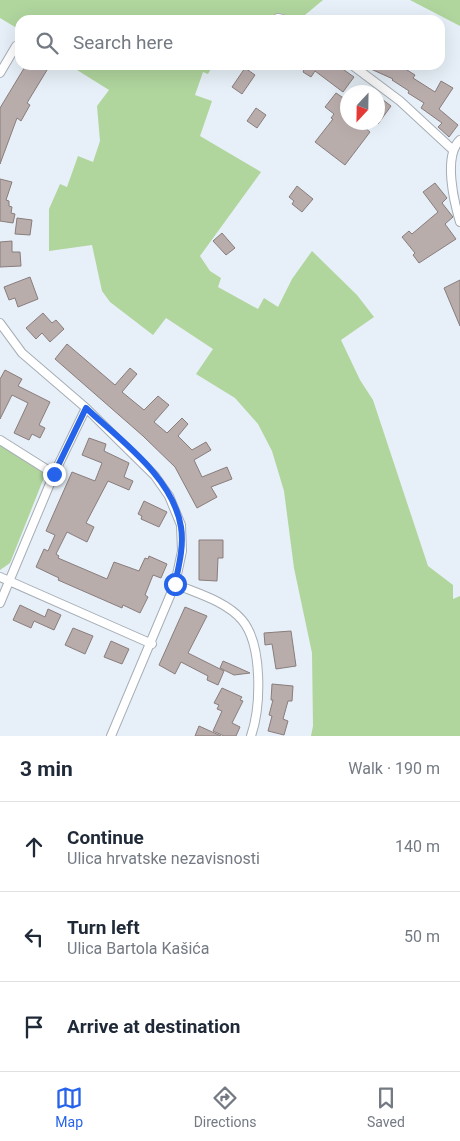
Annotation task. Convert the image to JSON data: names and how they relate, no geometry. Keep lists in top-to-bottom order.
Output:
{
  "north": "bottom",
  "page": {
    "search": "Search here",
    "heading": ["3 min", "Walk · 190 m"],
    "list": [
      ["Continue", "Ulica hrvatske nezavisnosti", "140 m"],
      ["Turn left", "Ulica Bartola Kašića", "50 m"],
      "Arrive at destination"
    ],
    "nav": ["Map", "Directions", "Saved"]
  }
}
